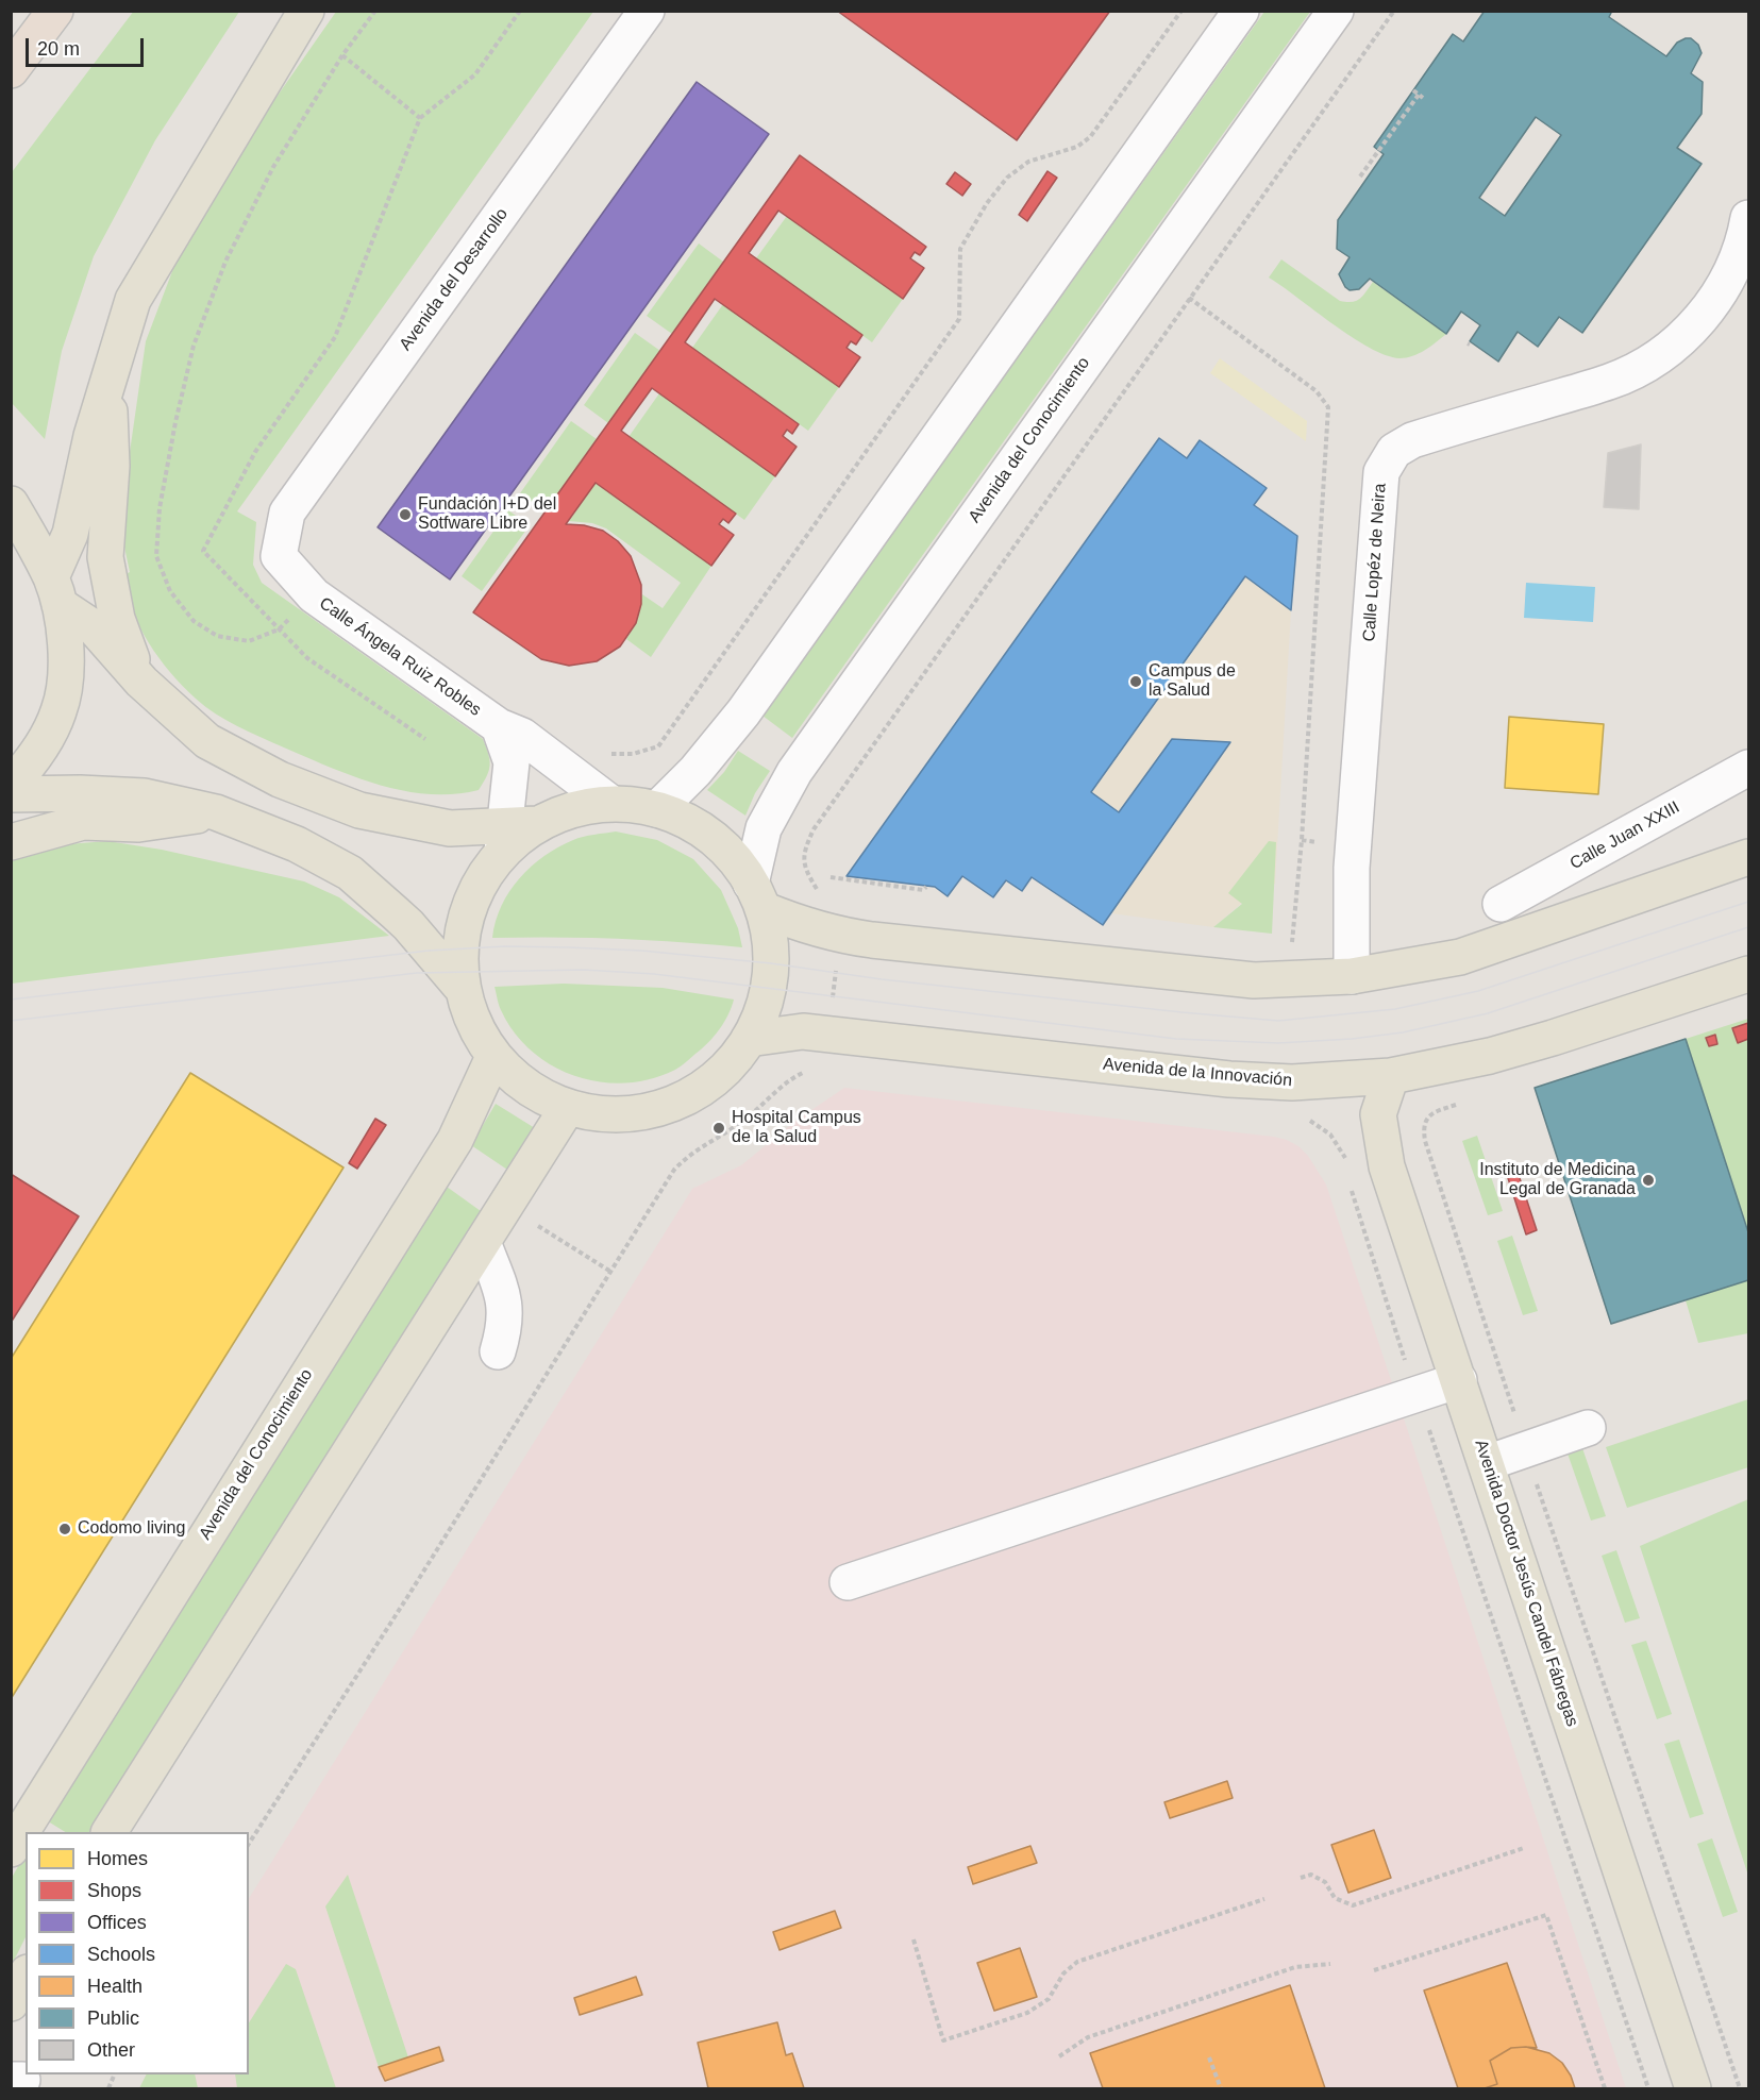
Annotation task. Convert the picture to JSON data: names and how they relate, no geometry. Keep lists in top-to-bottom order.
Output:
{
  "streets": {
    "main road": ["Avenida del Conocimiento", "Avenida de la Innovación", "Avenida Doctor Jesús Candel Fábregas"],
    "street": [
      "Avenida del Desarrollo",
      "Calle Lopéz de Neira",
      "Calle Ángela Ruiz Robles",
      "Calle Juan XXIII"
    ]
  },
  "crossings": [
    ["Avenida del Desarrollo", "Calle Ángela Ruiz Robles"],
    ["Avenida de la Innovación", "Avenida Doctor Jesús Candel Fábregas"]
  ],
  "places": [
    "Fundación I+D del Sotfware Libre",
    "Campus de la Salud",
    "Hospital Campus de la Salud",
    "Instituto de Medicina Legal de Granada",
    "Codomo living"
  ],
  "legend": [
    "Homes",
    "Shops",
    "Offices",
    "Schools",
    "Health",
    "Public",
    "Other"
  ],
  "scale_bar": "20 m"
}
